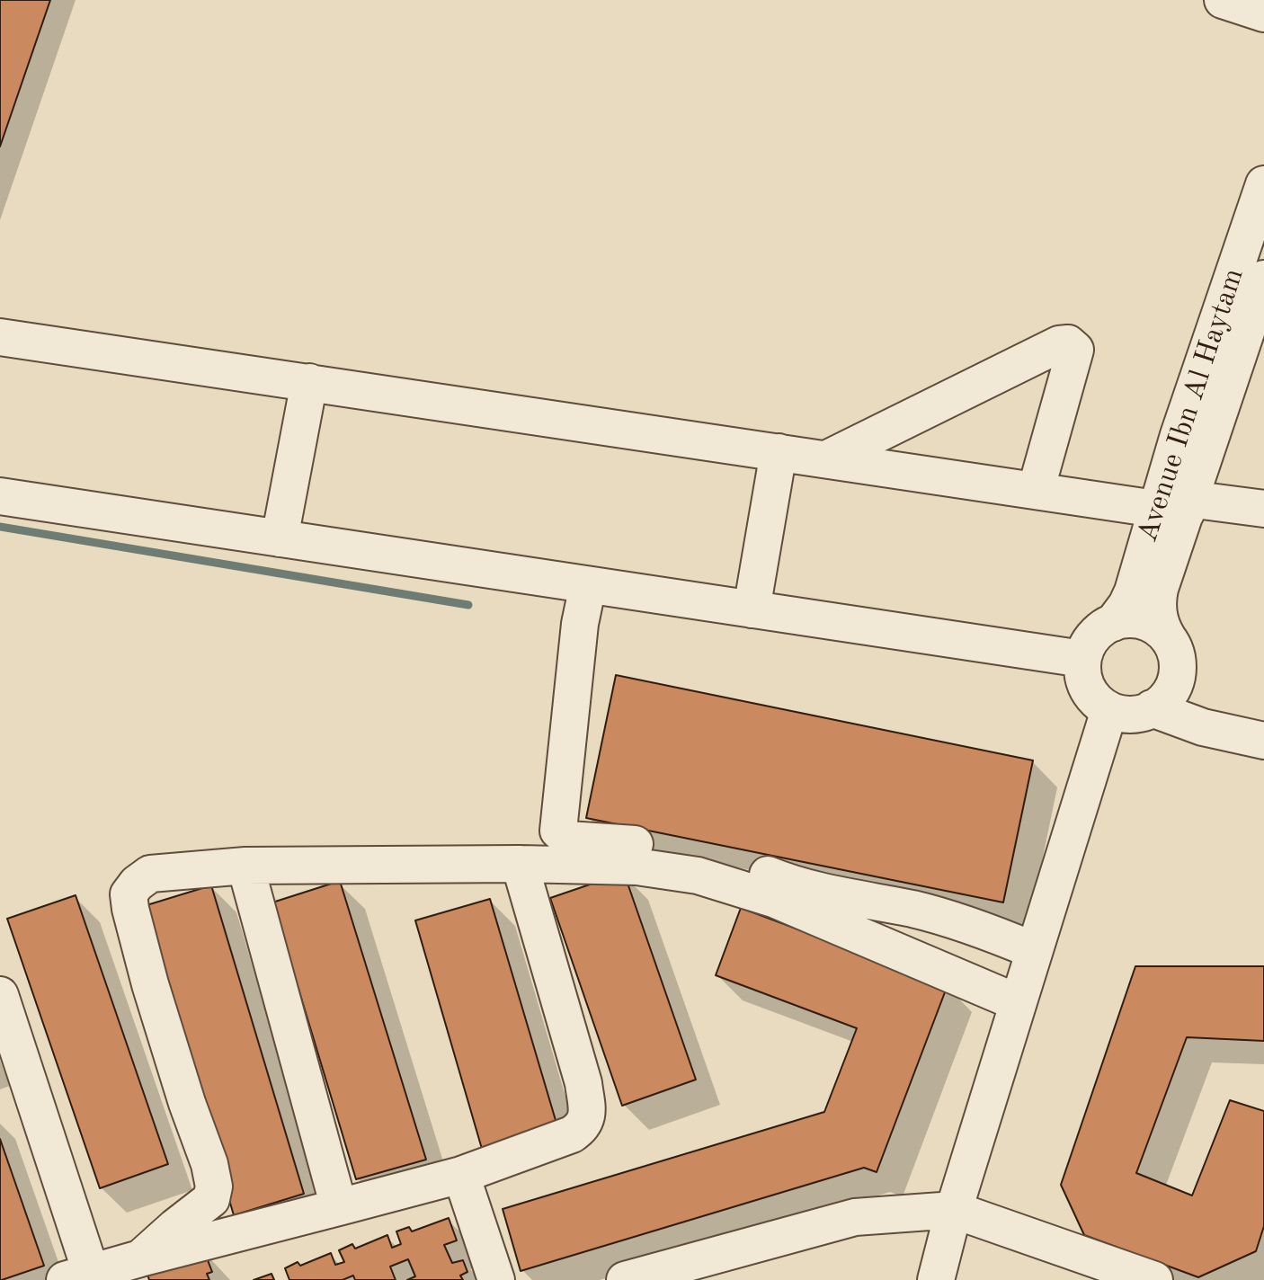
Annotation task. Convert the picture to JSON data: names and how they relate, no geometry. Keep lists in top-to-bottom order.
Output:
{
  "streets": {
    "street": ["Avenue Ibn Al Haytam"]
  }
}
